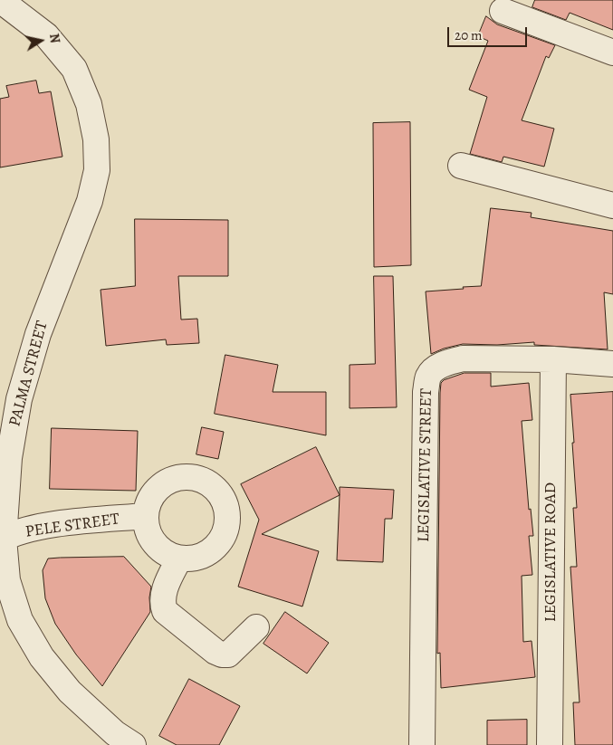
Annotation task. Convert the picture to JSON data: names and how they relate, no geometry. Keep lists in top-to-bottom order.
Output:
{
  "streets": {
    "street": [
      "PALMA STREET",
      "LEGISLATIVE STREET",
      "PELE STREET",
      "LEGISLATIVE ROAD"
    ]
  },
  "crossings": [
    ["PALMA STREET", "PELE STREET"],
    ["LEGISLATIVE STREET", "LEGISLATIVE ROAD"]
  ],
  "scale_bar": "20 m",
  "north": "right"
}
